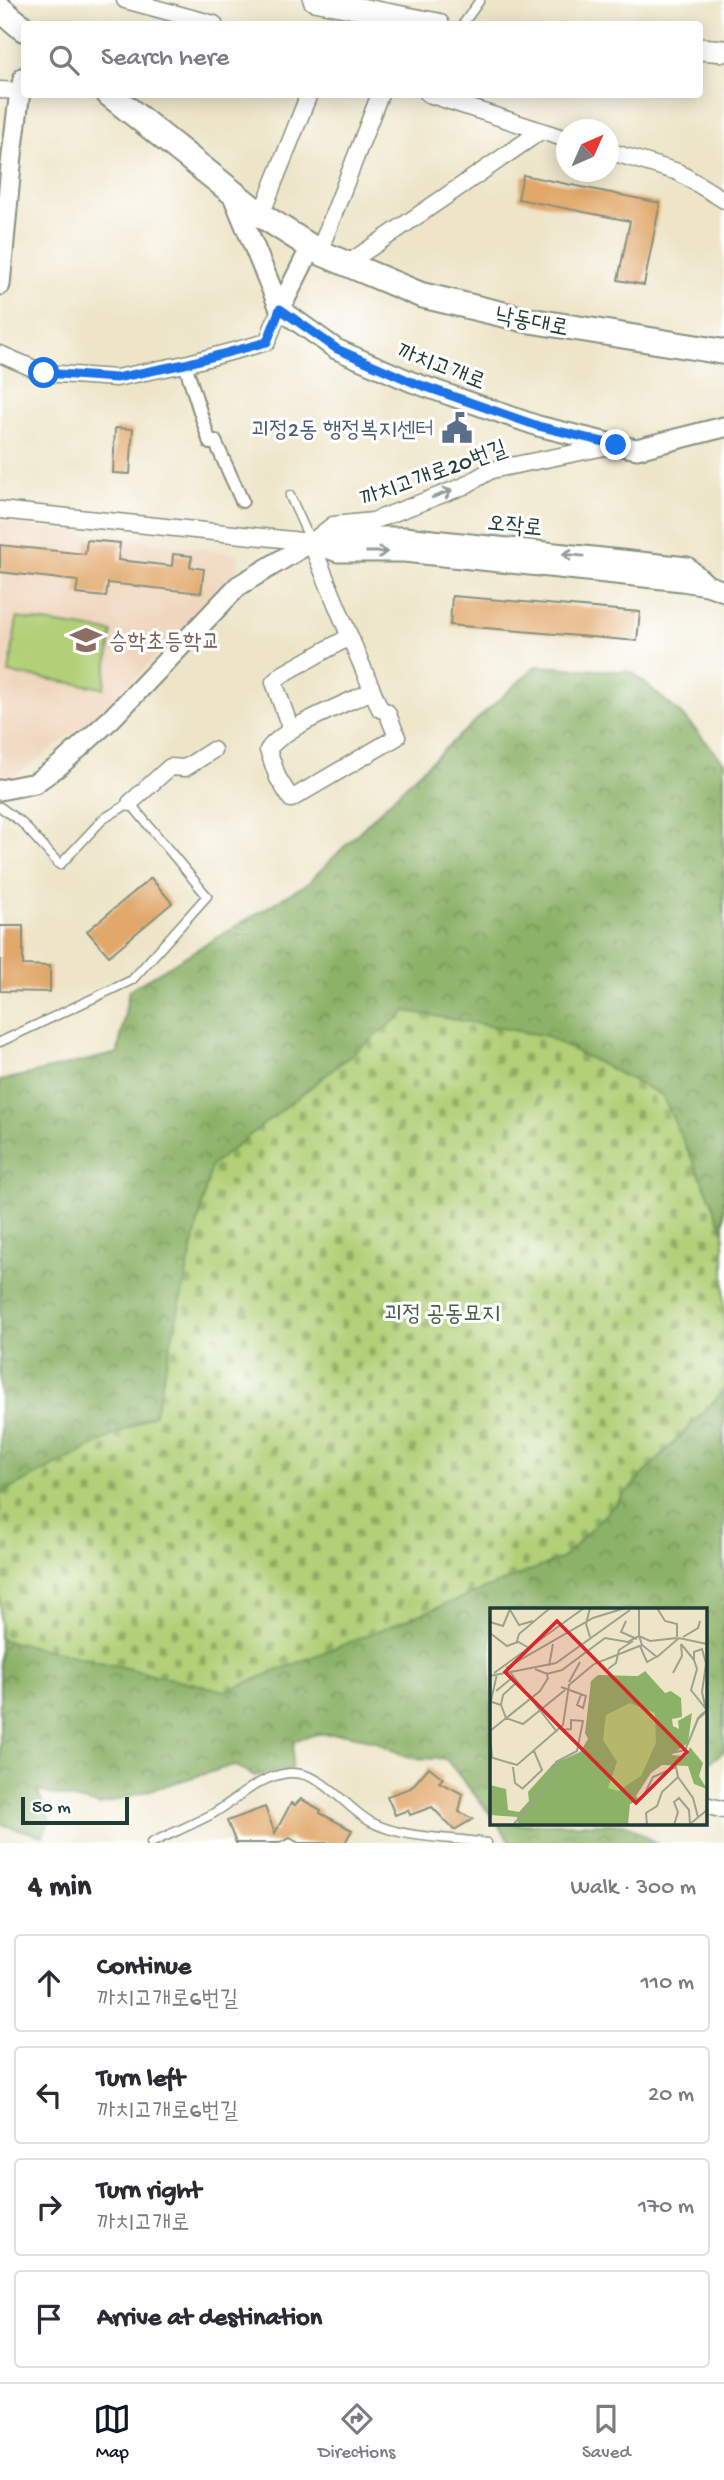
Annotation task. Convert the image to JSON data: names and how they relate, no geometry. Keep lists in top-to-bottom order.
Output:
{
  "streets": {
    "main road": ["낙동대로"],
    "street": ["까치고개로", "까치고개로20번길", "오작로"]
  },
  "crossings": [
    ["까치고개로", "까치고개로20번길"],
    ["까치고개로20번길", "오작로"]
  ],
  "one_way": ["까치고개로20번길"],
  "parks": ["괴정 공동묘지"],
  "places": {
    "public building": ["괴정2동 행정복지센터"],
    "school or university": ["승학초등학교"]
  },
  "scale_bar": "50 m",
  "north": "top right",
  "page": {
    "search": "Search here",
    "scale": "50 m",
    "heading": ["4 min", "Walk · 300 m"],
    "list": [
      ["Continue", "까치고개로6번길", "110 m"],
      ["Turn left", "까치고개로6번길", "20 m"],
      ["Turn right", "까치고개로", "170 m"],
      "Arrive at destination"
    ],
    "nav": ["Map", "Directions", "Saved"]
  }
}
